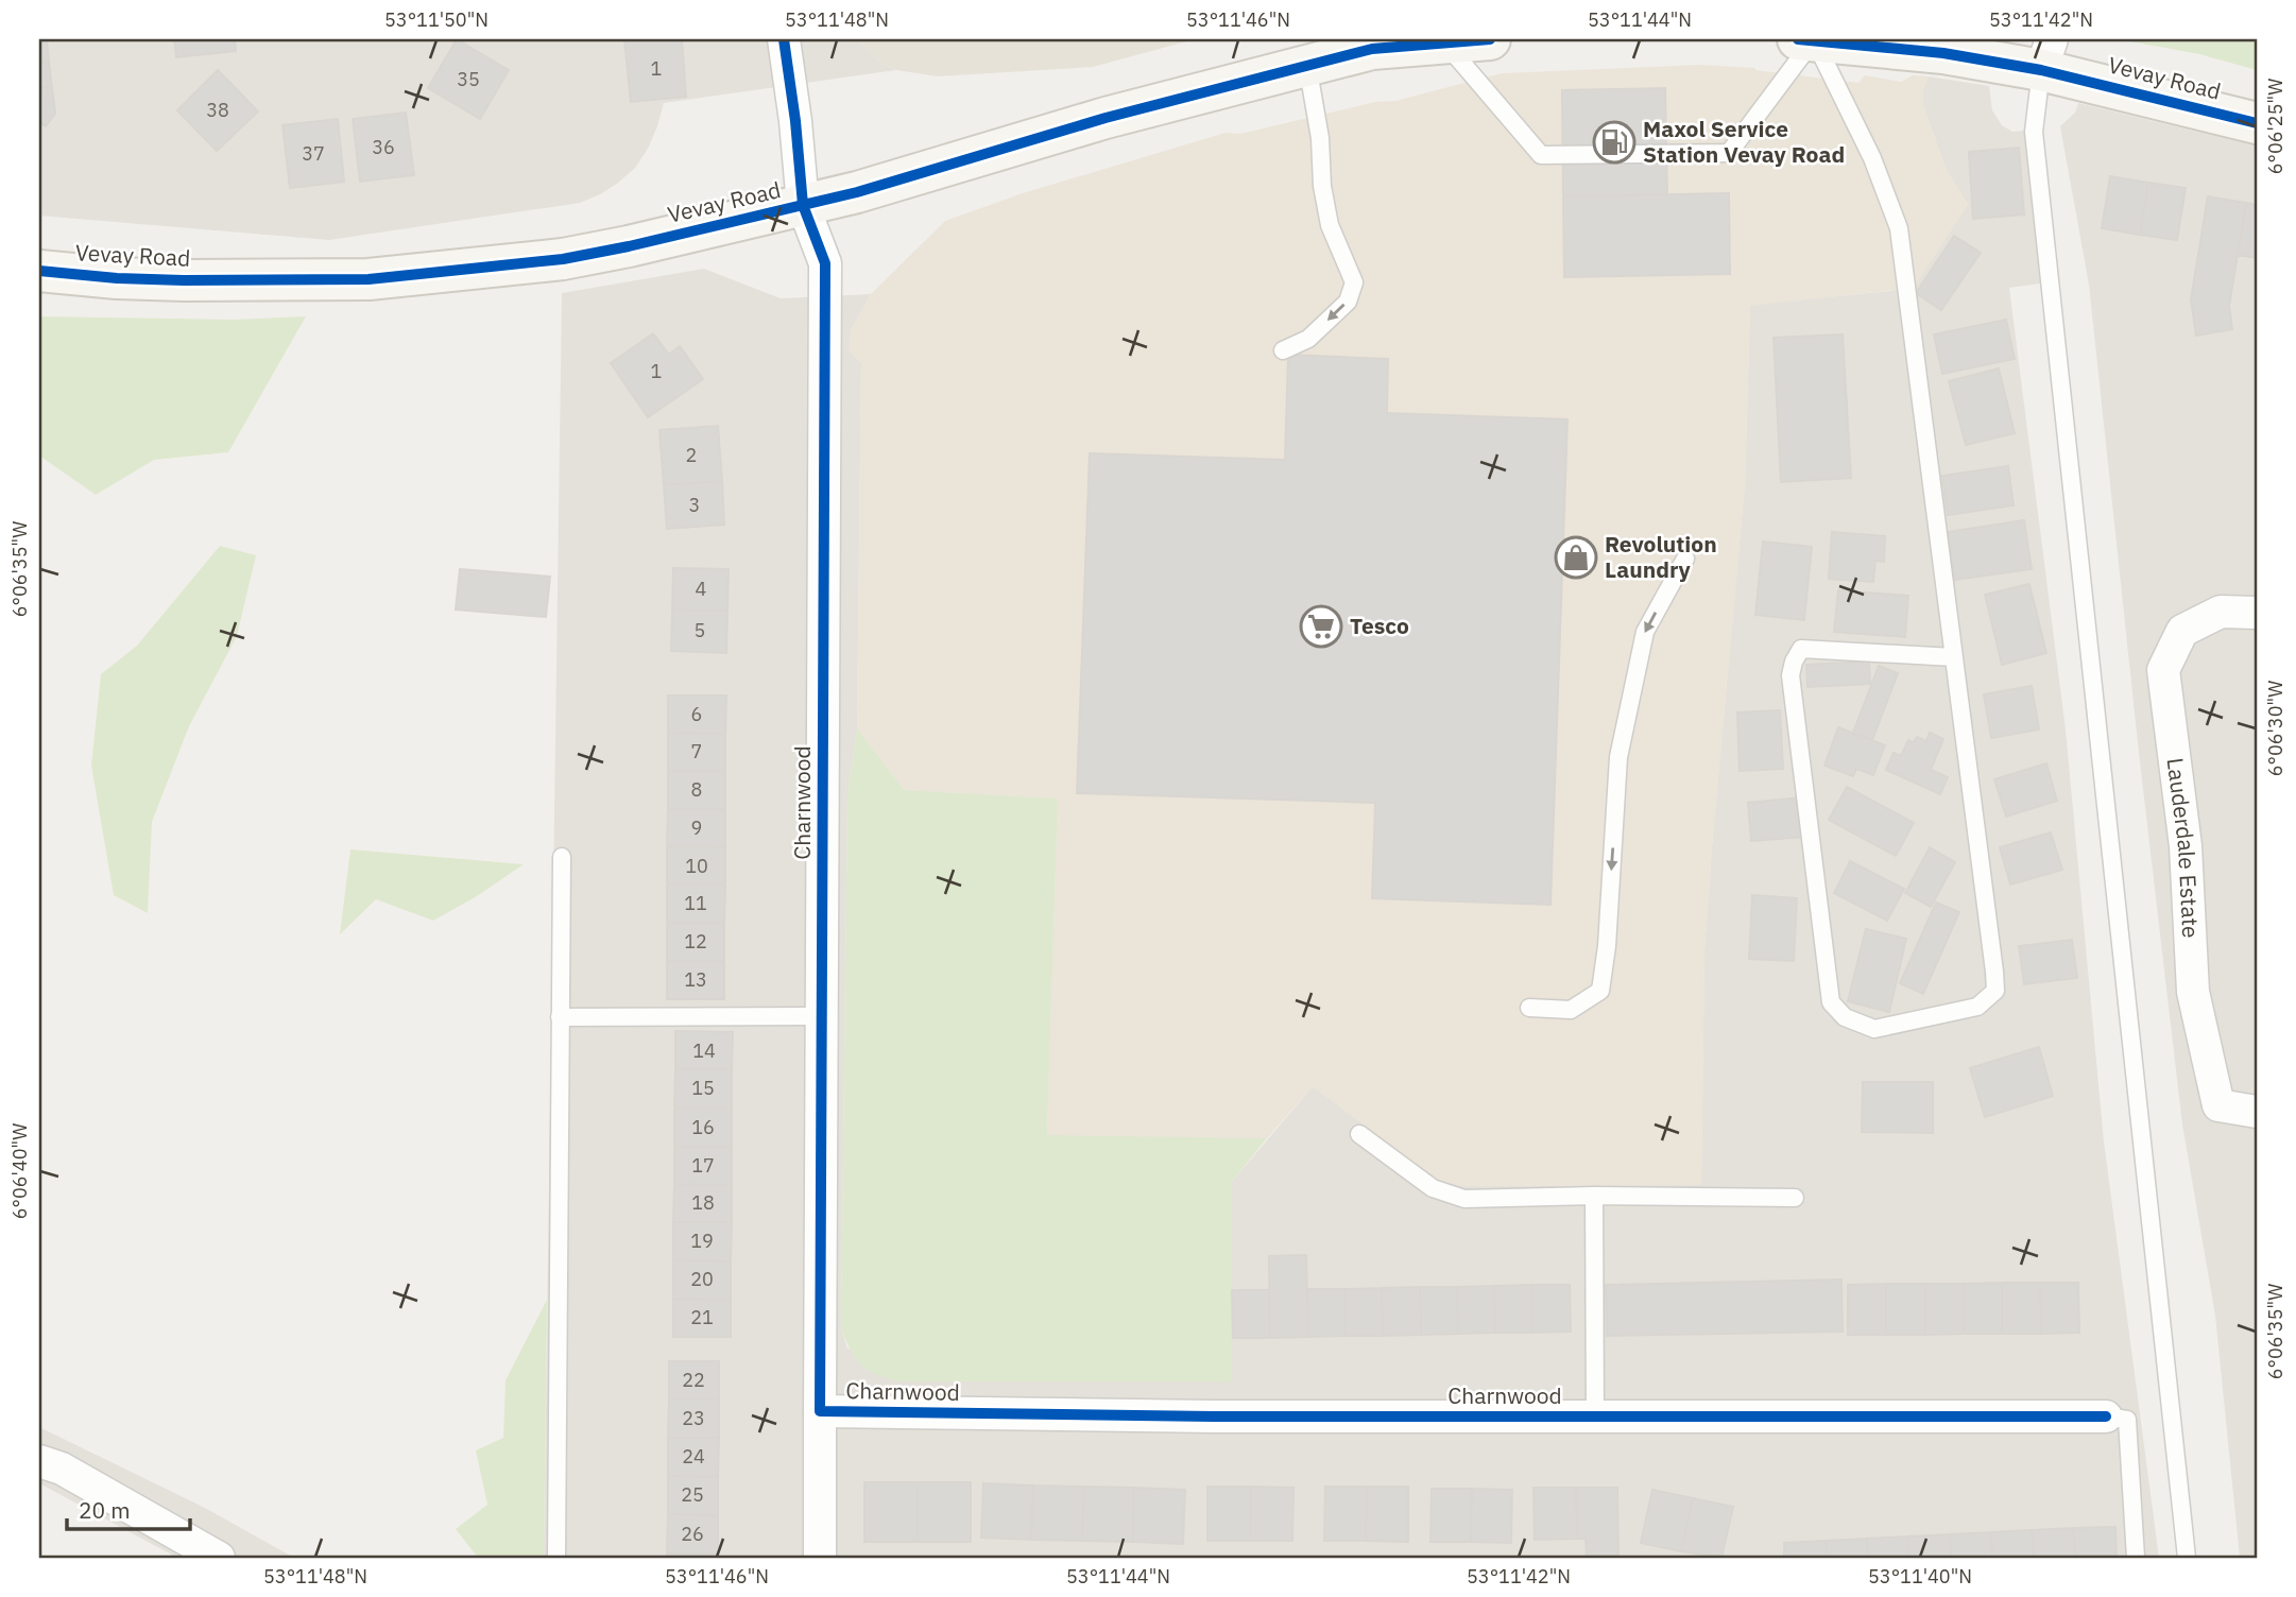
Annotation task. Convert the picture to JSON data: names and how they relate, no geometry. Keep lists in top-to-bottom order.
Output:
{
  "streets": {
    "main road": ["Vevay Road"],
    "street": ["Charnwood", "Lauderdale Estate"]
  },
  "crossings": [
    ["Vevay Road", "Charnwood"]
  ],
  "places": {
    "fuel station": ["Maxol Service Station Vevay Road"],
    "shop": ["Revolution Laundry"],
    "supermarket": ["Tesco"]
  },
  "house_numbers": [
    "1",
    "35",
    "38",
    "36",
    "37",
    "1",
    "2",
    "3",
    "4",
    "5",
    "6",
    "7",
    "8",
    "9",
    "10",
    "11",
    "12",
    "13",
    "14",
    "15",
    "16",
    "17",
    "18",
    "19",
    "20",
    "21",
    "22",
    "23",
    "24",
    "25",
    "26"
  ],
  "scale_bar": "20 m",
  "coordinates": [
    "53°11'50\"N",
    "53°11'48\"N",
    "53°11'46\"N",
    "53°11'44\"N",
    "53°11'42\"N",
    "6°06'25\"W",
    "6°06'35\"W",
    "6°06'30\"W",
    "6°06'40\"W",
    "53°11'40\"N"
  ]
}
